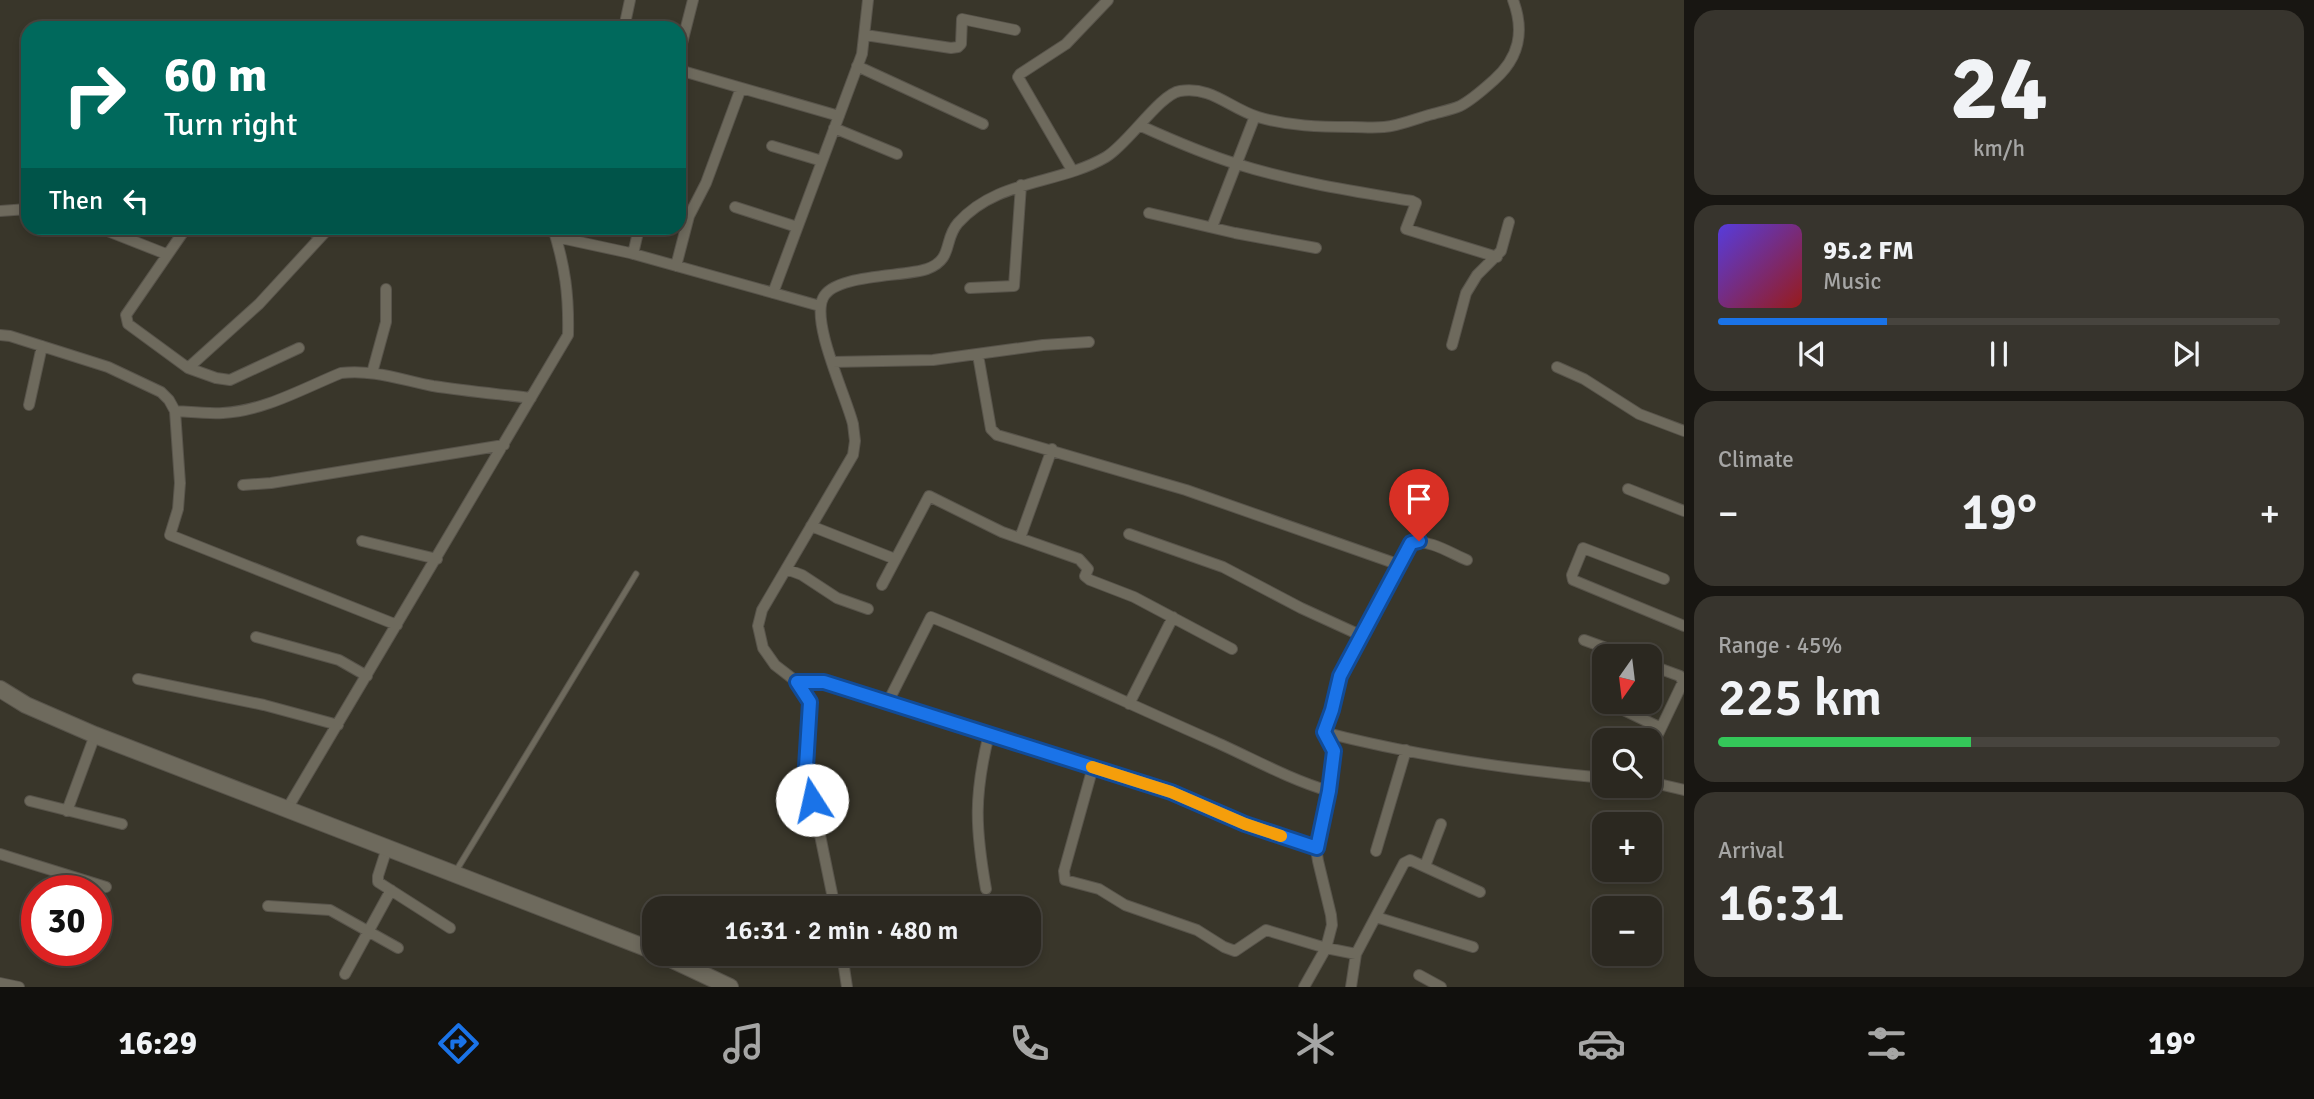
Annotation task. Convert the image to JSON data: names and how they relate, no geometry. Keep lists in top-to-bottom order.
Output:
{
  "north": "bottom",
  "page": {
    "tile": [
      ["24", "km/h"],
      "Climate",
      ["Range · 45%", "225 km"],
      ["Arrival", "16:31"]
    ],
    "turn": ["60 m", "Turn right"],
    "then": "Then",
    "song": ["95.2 FM", "Music"],
    "heat": ["−", "19°", "+"],
    "map_buttons": ["+", "−"],
    "limit": "30",
    "trip": "16:31 · 2 min · 480 m",
    "tabs": ["16:29", "19°"]
  }
}
